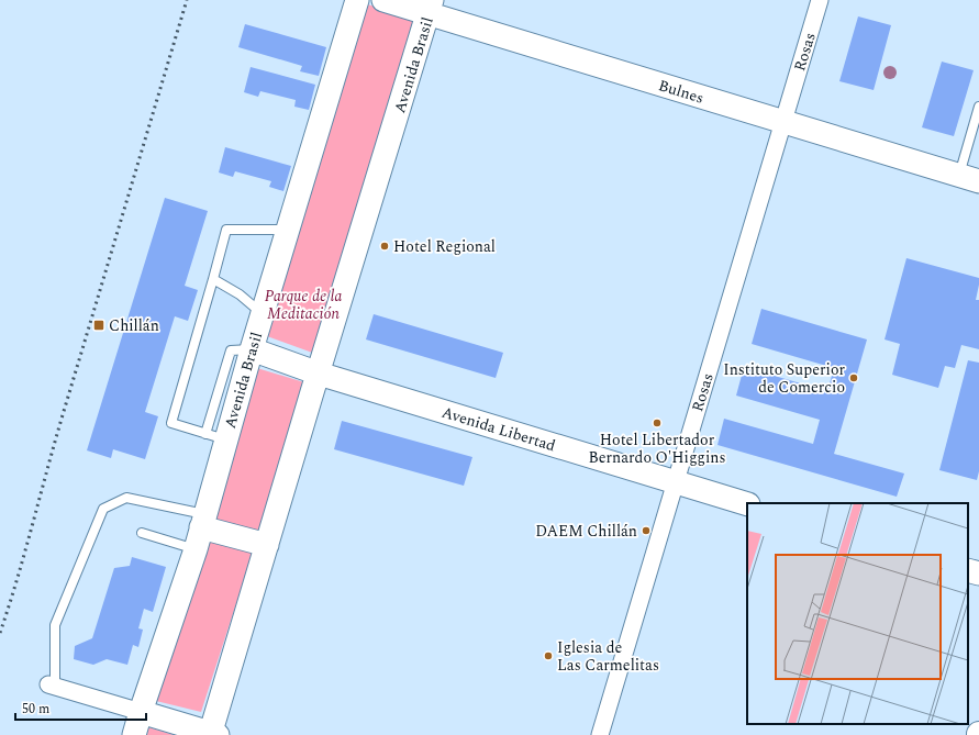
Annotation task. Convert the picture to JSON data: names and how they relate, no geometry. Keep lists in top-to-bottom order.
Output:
{
  "streets": {
    "main road": ["Avenida Brasil", "Bulnes", "Avenida Libertad"],
    "street": ["Rosas"]
  },
  "crossings": [
    ["Rosas", "Bulnes"],
    ["Rosas", "Avenida Libertad"],
    ["Avenida Brasil", "Bulnes"],
    ["Avenida Brasil", "Avenida Libertad"]
  ],
  "parks": ["Parque de la Meditación"],
  "places": {
    "other": [
      "Hotel Regional",
      "Instituto Superior de Comercio",
      "Hotel Libertador Bernardo O'Higgins",
      "DAEM Chillán",
      "Iglesia de Las Carmelitas"
    ],
    "transit": ["Chillán"]
  },
  "scale_bar": "50 m"
}
